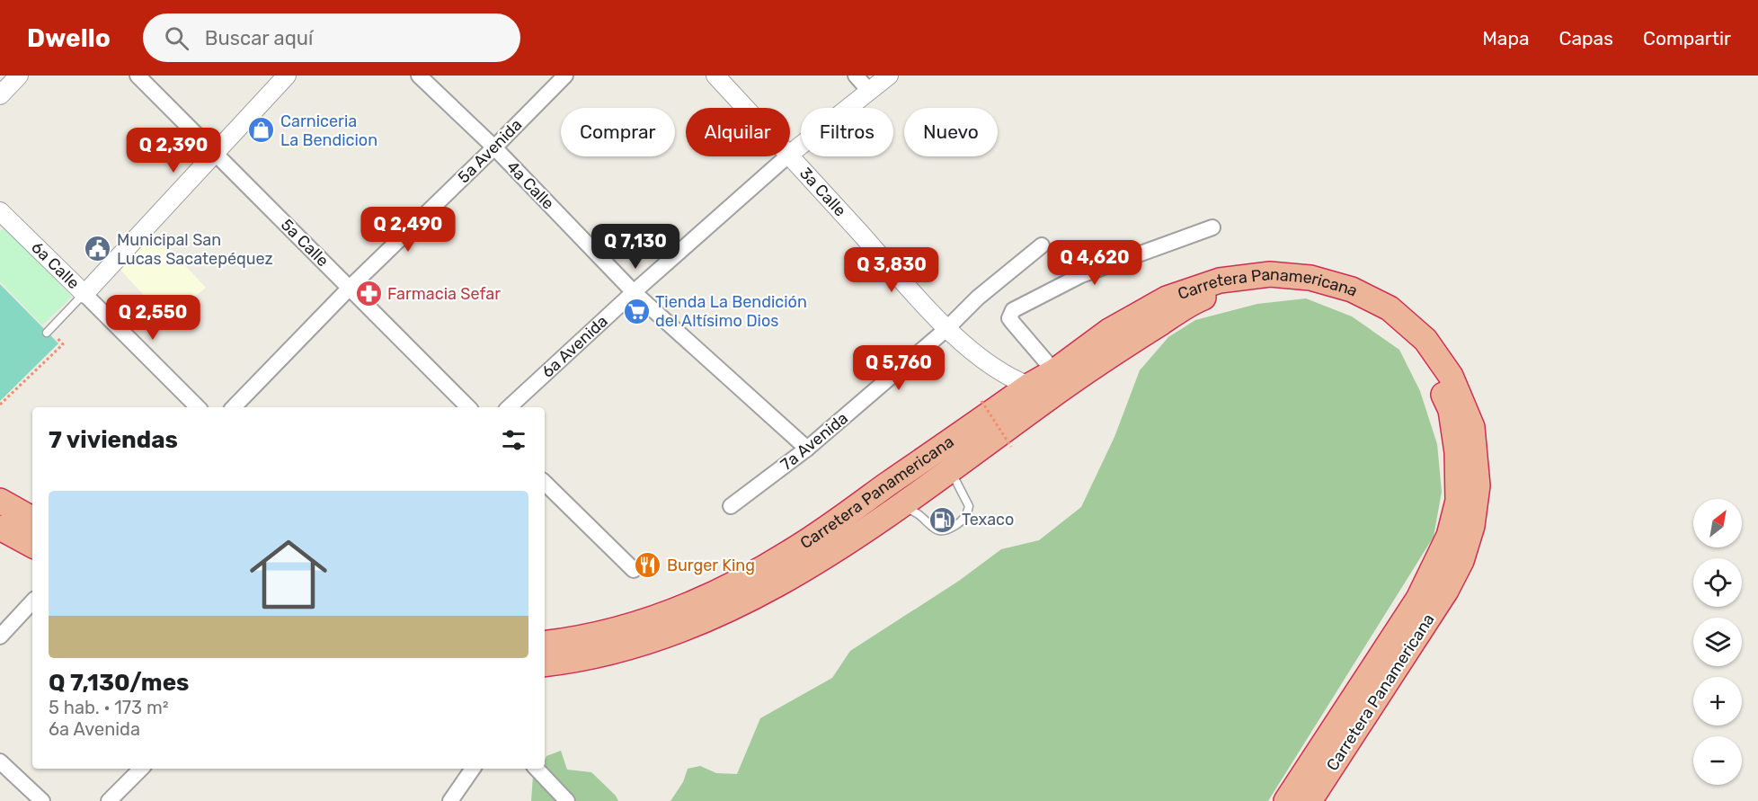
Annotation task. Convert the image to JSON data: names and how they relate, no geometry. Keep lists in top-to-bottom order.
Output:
{
  "streets": {
    "highway": ["Carretera Panamericana"],
    "street": [
      "5a Avenida",
      "4a Calle",
      "3a Calle",
      "5a Calle",
      "6a Calle",
      "6a Avenida",
      "7a Avenida"
    ]
  },
  "crossings": [
    ["5a Avenida", "4a Calle"],
    ["5a Avenida", "5a Calle"],
    ["4a Calle", "6a Avenida"],
    ["4a Calle", "7a Avenida"],
    ["3a Calle", "Carretera Panamericana"],
    ["3a Calle", "7a Avenida"]
  ],
  "places": {
    "shop": ["Carniceria La Bendicion"],
    "public building": ["Municipal San Lucas Sacatepéquez"],
    "pharmacy": ["Farmacia Sefar"],
    "supermarket": ["Tienda La Bendición del Altísimo Dios"],
    "fuel station": ["Texaco"],
    "restaurant": ["Burger King"]
  },
  "north": "top right",
  "page": {
    "header": "Dwello",
    "search": "Buscar aquí",
    "nav": ["Mapa", "Capas", "Compartir"],
    "chip": [
      "Comprar",
      "Alquilar",
      "Filtros",
      "Nuevo"
    ],
    "price": [
      "Q 2,390",
      "Q 2,490",
      "Q 7,130",
      "Q 4,620",
      "Q 3,830",
      "Q 2,550",
      "Q 5,760"
    ],
    "heading": "7 viviendas",
    "list": [
      {
        "name": "Q 7,130/mes",
        "note": "5 hab. · 173 m² · 6a Avenida"
      }
    ],
    "map_buttons": ["+", "−"]
  }
}
